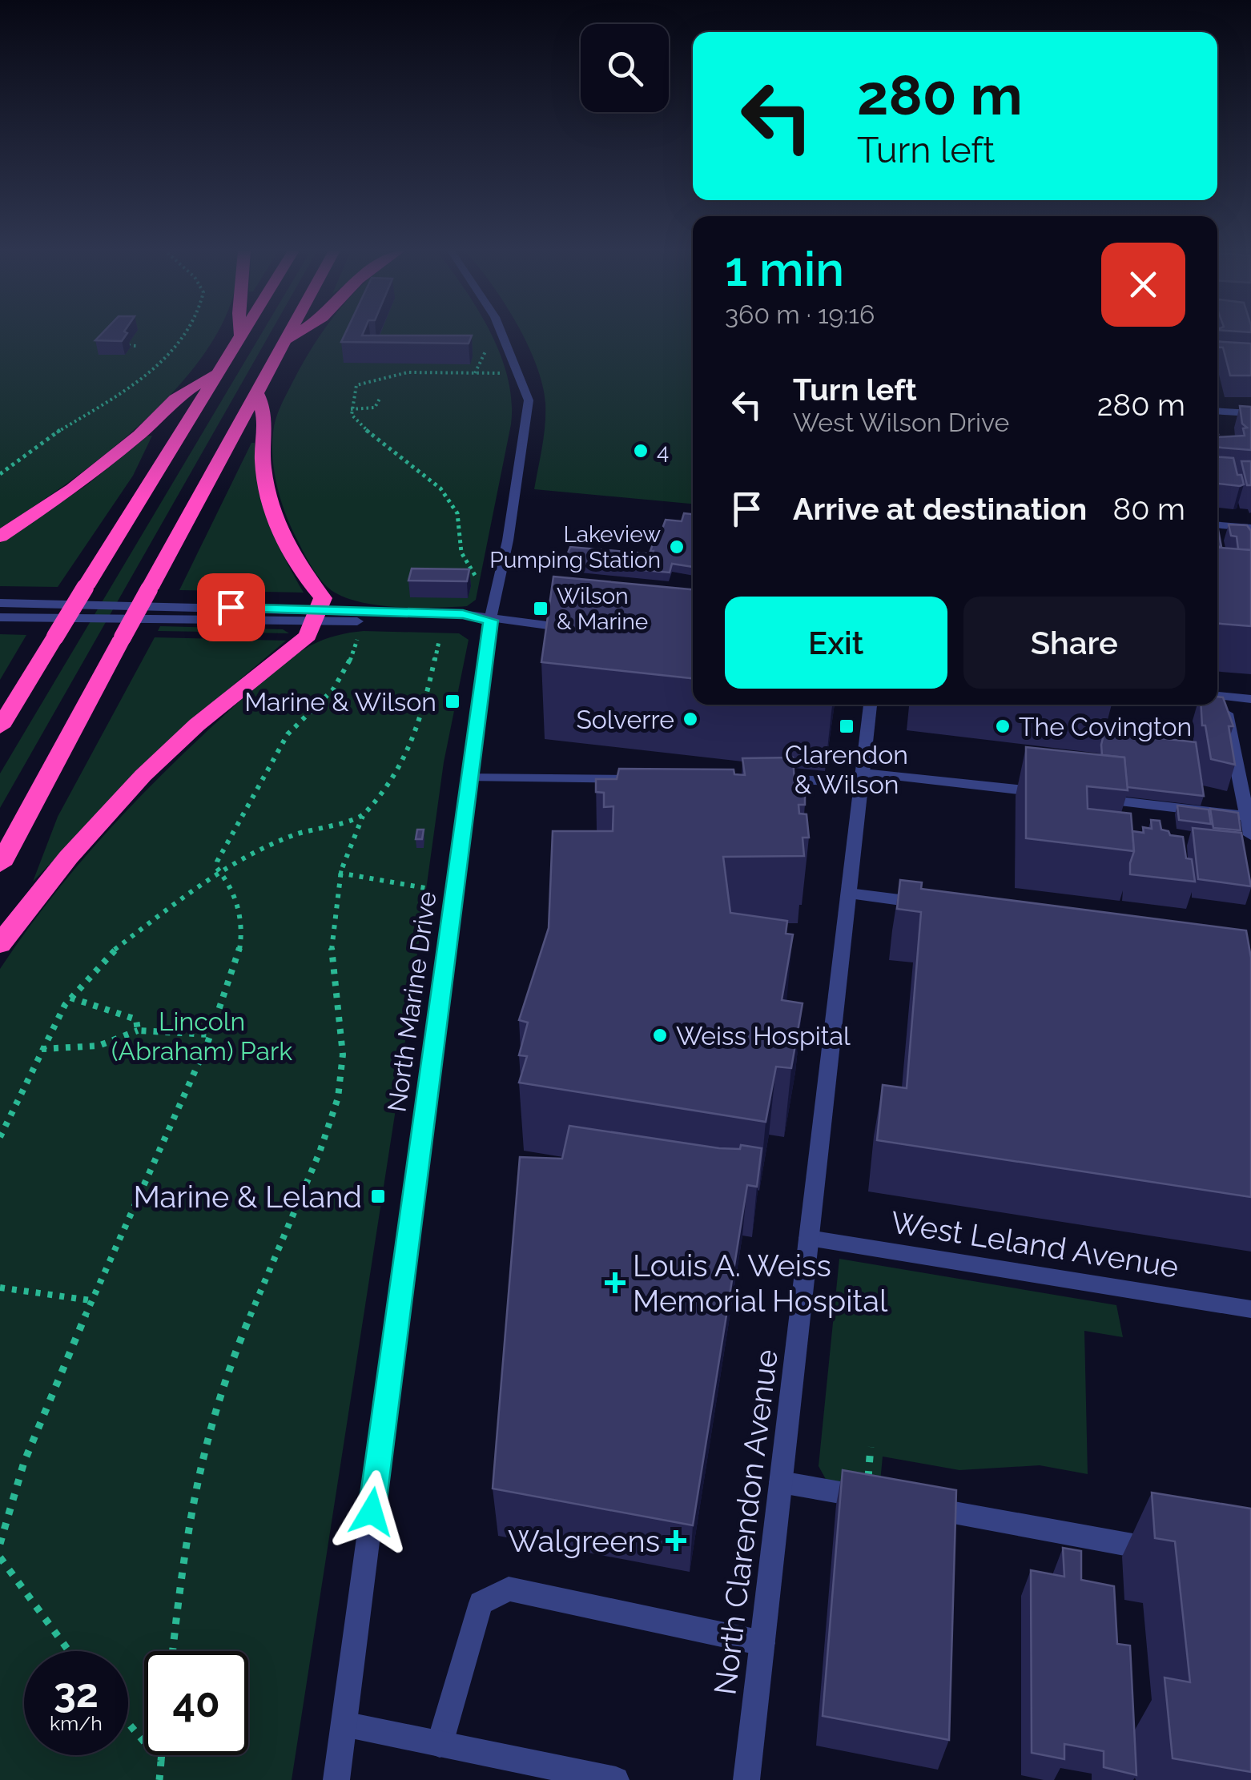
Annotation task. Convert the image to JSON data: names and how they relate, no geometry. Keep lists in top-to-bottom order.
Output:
{
  "streets": {
    "street": ["North Marine Drive", "West Leland Avenue", "North Clarendon Avenue"]
  },
  "crossings": [
    ["West Leland Avenue", "North Clarendon Avenue"]
  ],
  "parks": ["Lincoln (Abraham) Park"],
  "places": {
    "other": [
      "4",
      "Lakeview Pumping Station",
      "Solverre",
      "The Covington",
      "Weiss Hospital"
    ],
    "transit": [
      "Wilson & Marine",
      "Marine & Wilson",
      "Clarendon & Wilson",
      "Marine & Leland"
    ],
    "health": ["Louis A. Weiss Memorial Hospital", "Walgreens"]
  },
  "page": {
    "turn": ["280 m", "Turn left"],
    "heading": ["1 min", "360 m · 19:16"],
    "list": [
      {
        "name": "Turn left",
        "note": "West Wilson Drive",
        "value": "280 m"
      },
      {
        "name": "Arrive at destination",
        "value": "80 m"
      }
    ],
    "buttons": ["Exit", "Share"],
    "speed": "32 km/h",
    "limit": "40"
  }
}
